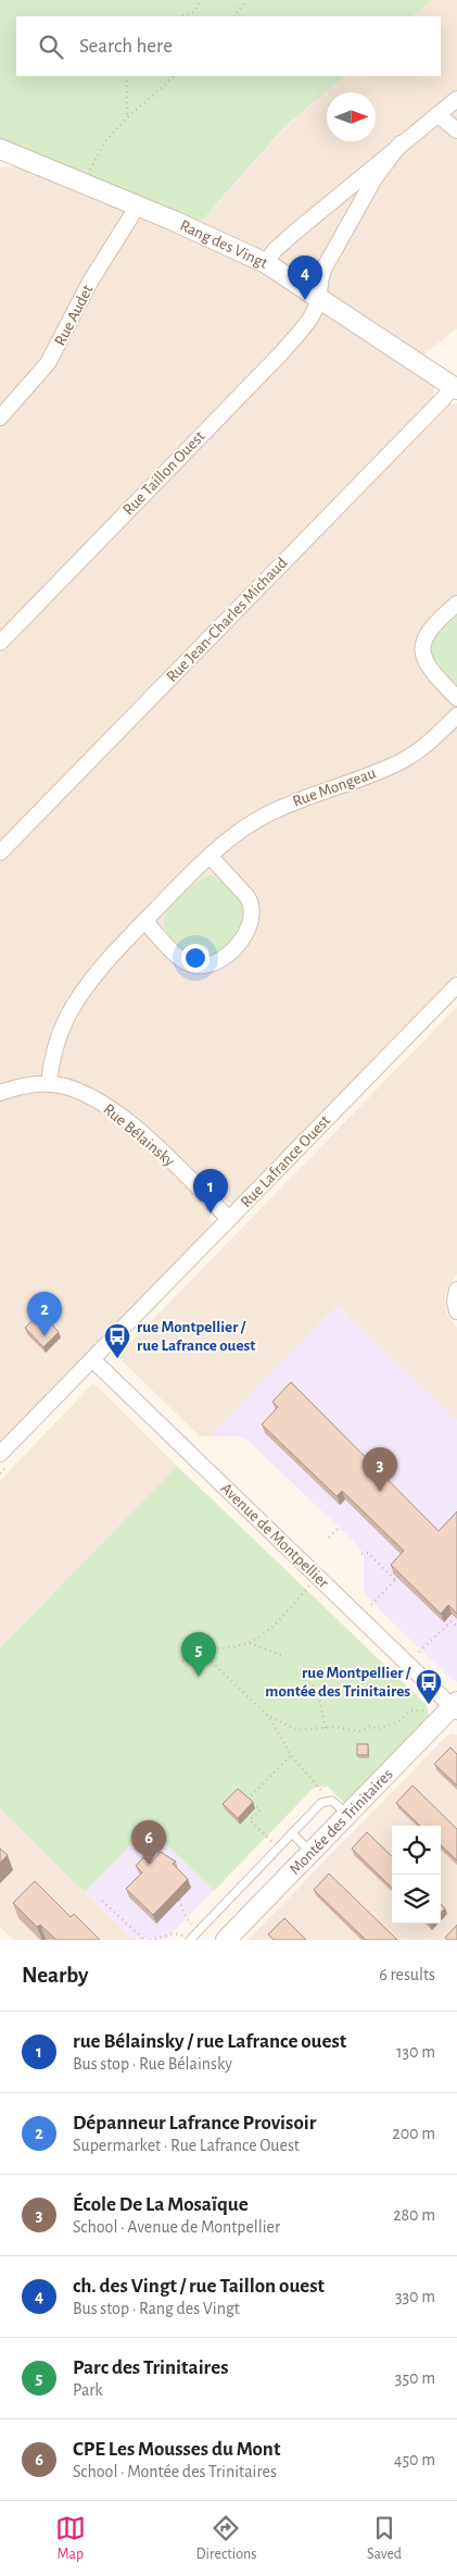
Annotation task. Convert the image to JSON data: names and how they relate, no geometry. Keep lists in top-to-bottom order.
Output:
{
  "streets": {
    "street": [
      "Rang des Vingt",
      "Rue Audet",
      "Rue Taillon Ouest",
      "Rue Jean-Charles Michaud",
      "Rue Mongeau",
      "Rue Bélainsky",
      "Rue Lafrance Ouest",
      "Avenue de Montpellier",
      "Montée des Trinitaires"
    ]
  },
  "crossings": [
    ["Rang des Vingt", "Rue Audet"],
    ["Rang des Vingt", "Rue Taillon Ouest"],
    ["Rang des Vingt", "Rue Jean-Charles Michaud"],
    ["Rue Mongeau", "Rue Bélainsky"],
    ["Rue Bélainsky", "Rue Lafrance Ouest"],
    ["Rue Lafrance Ouest", "Avenue de Montpellier"],
    ["Avenue de Montpellier", "Montée des Trinitaires"]
  ],
  "places": {
    "bus stop": ["rue Montpellier / rue Lafrance ouest", "rue Montpellier / montée des Trinitaires"]
  },
  "north": "right",
  "page": {
    "search": "Search here",
    "pins": [
      "4",
      "1",
      "2",
      "3",
      "5",
      "6"
    ],
    "heading": ["Nearby", "6 results"],
    "list": [
      {
        "mark": "1",
        "name": "rue Bélainsky / rue Lafrance ouest",
        "note": "Bus stop · Rue Bélainsky",
        "value": "130 m"
      },
      {
        "mark": "2",
        "name": "Dépanneur Lafrance Provisoir",
        "note": "Supermarket · Rue Lafrance Ouest",
        "value": "200 m"
      },
      {
        "mark": "3",
        "name": "École De La Mosaïque",
        "note": "School · Avenue de Montpellier",
        "value": "280 m"
      },
      {
        "mark": "4",
        "name": "ch. des Vingt / rue Taillon ouest",
        "note": "Bus stop · Rang des Vingt",
        "value": "330 m"
      },
      {
        "mark": "5",
        "name": "Parc des Trinitaires",
        "note": "Park",
        "value": "350 m"
      },
      {
        "mark": "6",
        "name": "CPE Les Mousses du Mont",
        "note": "School · Montée des Trinitaires",
        "value": "450 m"
      }
    ],
    "nav": ["Map", "Directions", "Saved"]
  }
}
